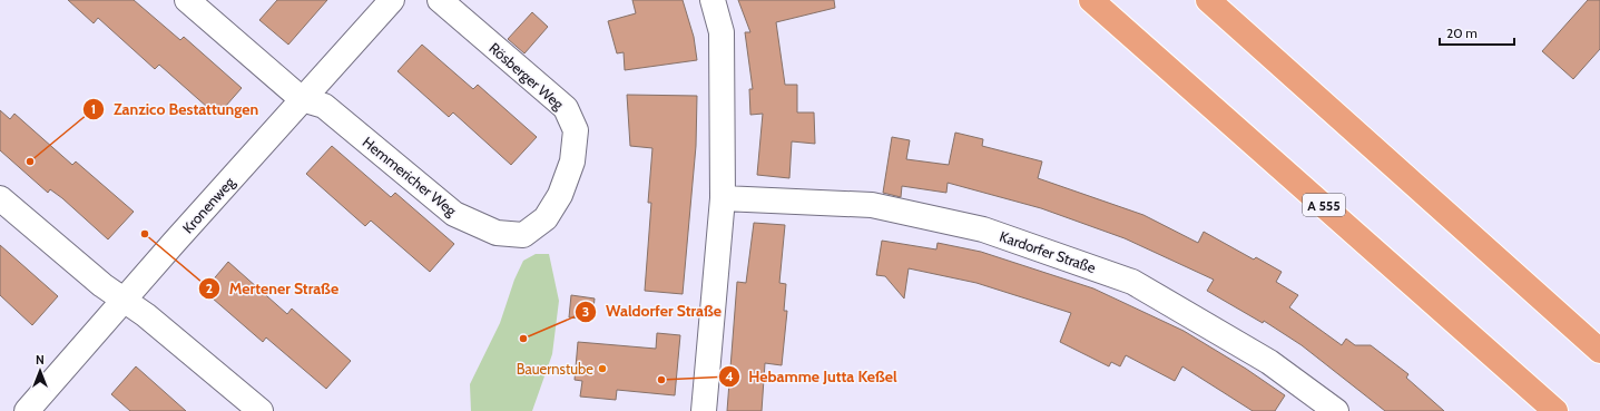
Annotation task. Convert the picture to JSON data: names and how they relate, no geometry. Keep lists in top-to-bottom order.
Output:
{
  "streets": {
    "highway": ["A 555"],
    "street": [
      "Rösberger Weg",
      "Hemmericher Weg",
      "Kronenweg",
      "Kardorfer Straße"
    ]
  },
  "crossings": [
    ["Rösberger Weg", "Hemmericher Weg"],
    ["Hemmericher Weg", "Kronenweg"]
  ],
  "places": [
    "Zanzico Bestattungen",
    "Mertener Straße",
    "Waldorfer Straße",
    "Bauernstube",
    "Hebamme Jutta Keßel"
  ],
  "scale_bar": "20 m",
  "north": "top"
}
